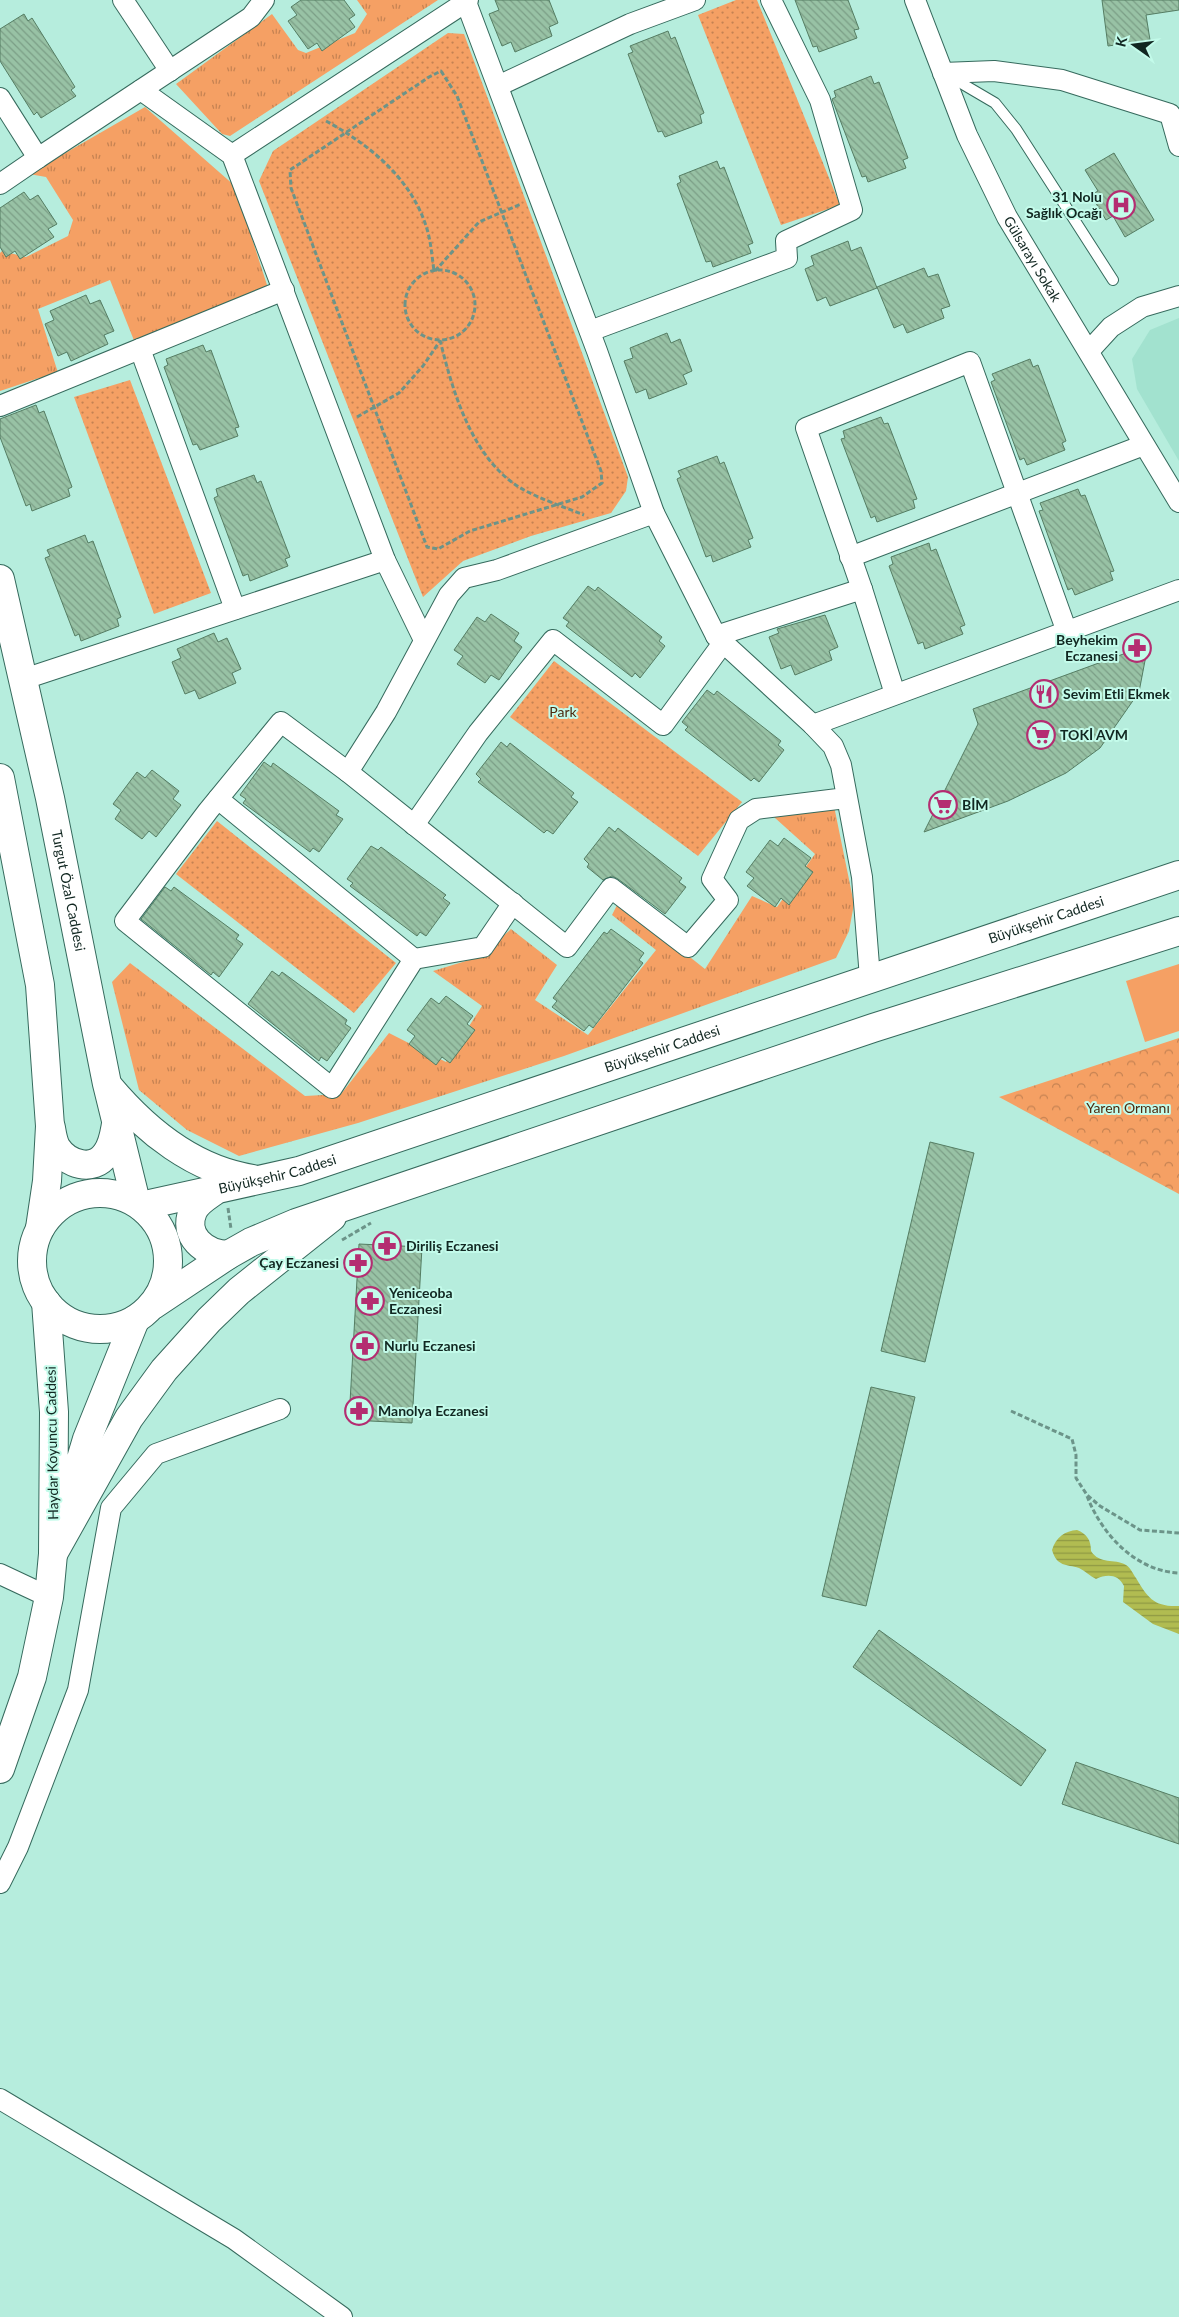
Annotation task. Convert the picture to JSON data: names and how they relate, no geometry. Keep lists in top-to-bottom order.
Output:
{
  "streets": {
    "main road": ["Turgut Özal Caddesi", "Büyükşehir Caddesi", "Haydar Koyuncu Caddesi"],
    "street": ["Gülsarayı Sokak"]
  },
  "crossings": [
    ["Turgut Özal Caddesi", "Büyükşehir Caddesi"],
    ["Turgut Özal Caddesi", "Haydar Koyuncu Caddesi"],
    ["Büyükşehir Caddesi", "Haydar Koyuncu Caddesi"]
  ],
  "parks": ["Park", "Yaren Ormanı"],
  "places": {
    "hospital": ["31 Nolu Sağlık Ocağı"],
    "pharmacy": [
      "Beyhekim Eczanesi",
      "Diriliş Eczanesi",
      "Çay Eczanesi",
      "Yeniceoba Eczanesi",
      "Nurlu Eczanesi",
      "Manolya Eczanesi"
    ],
    "restaurant": ["Sevim Etli Ekmek"],
    "supermarket": ["TOKİ AVM", "BİM"]
  },
  "north": "left"
}
